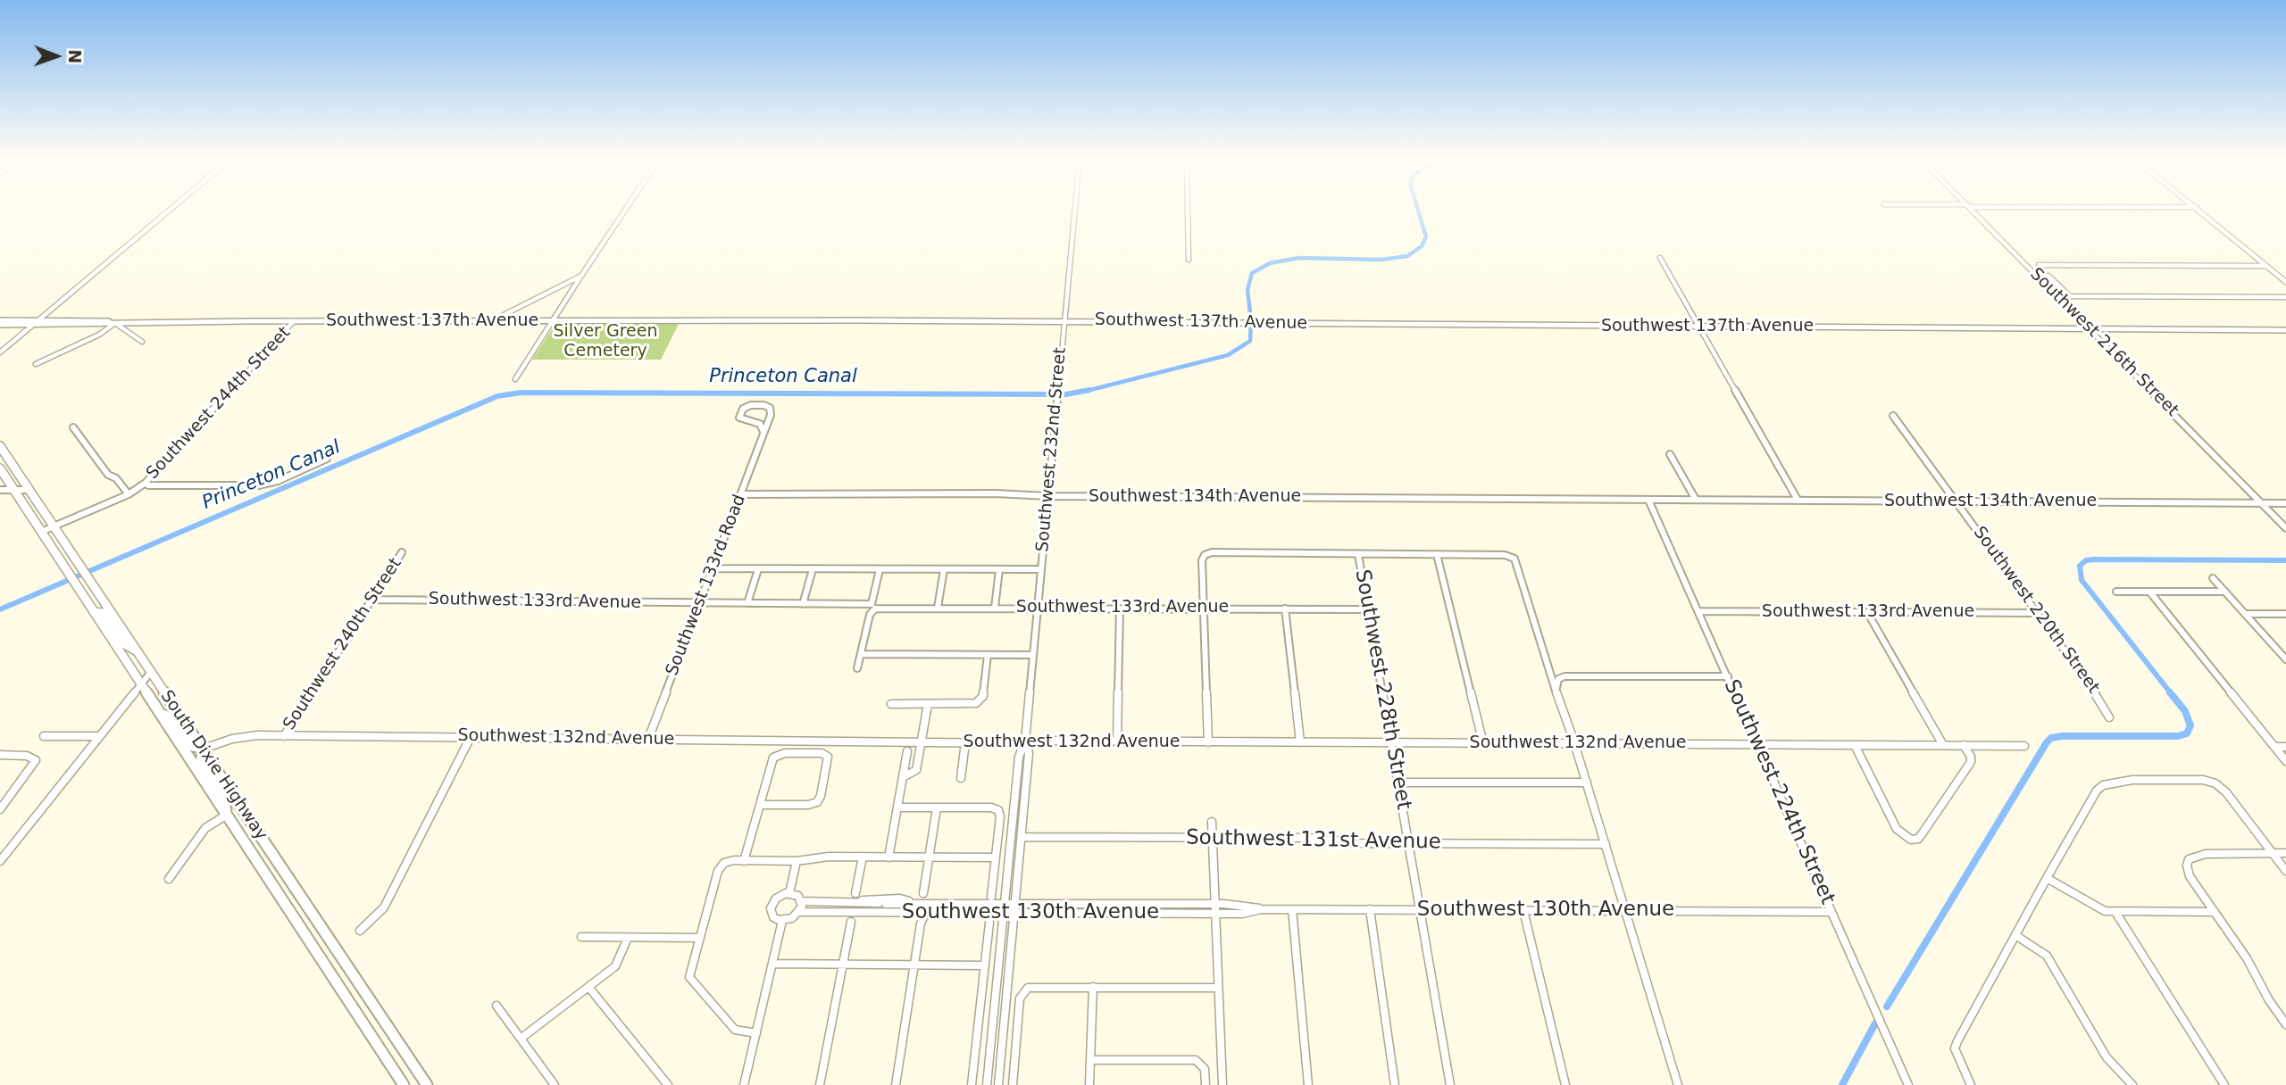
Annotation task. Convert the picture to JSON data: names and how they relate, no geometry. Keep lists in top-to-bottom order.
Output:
{
  "streets": {
    "highway": ["South Dixie Highway"],
    "main road": ["Southwest 137th Avenue"],
    "street": [
      "Southwest 216th Street",
      "Southwest 244th Street",
      "Southwest 232nd Street",
      "Southwest 134th Avenue",
      "Southwest 133rd Road",
      "Southwest 133rd Avenue",
      "Southwest 220th Street",
      "Southwest 240th Street",
      "Southwest 228th Street",
      "Southwest 132nd Avenue",
      "Southwest 224th Street",
      "Southwest 131st Avenue",
      "Southwest 130th Avenue"
    ]
  },
  "crossings": [
    ["Southwest 137th Avenue", "Southwest 216th Street"],
    ["Southwest 137th Avenue", "Southwest 244th Street"],
    ["Southwest 137th Avenue", "Southwest 232nd Street"],
    ["Southwest 216th Street", "Southwest 134th Avenue"],
    ["Southwest 244th Street", "South Dixie Highway"],
    ["Southwest 232nd Street", "Southwest 134th Avenue"],
    ["Southwest 232nd Street", "Southwest 133rd Avenue"],
    ["Southwest 232nd Street", "Southwest 132nd Avenue"],
    ["Southwest 232nd Street", "Southwest 131st Avenue"],
    ["Southwest 232nd Street", "Southwest 130th Avenue"],
    ["Southwest 134th Avenue", "Southwest 133rd Road"],
    ["Southwest 134th Avenue", "Southwest 220th Street"],
    ["Southwest 134th Avenue", "Southwest 224th Street"],
    ["Southwest 133rd Road", "Southwest 133rd Avenue"],
    ["Southwest 133rd Road", "Southwest 132nd Avenue"],
    ["Southwest 133rd Avenue", "Southwest 220th Street"],
    ["Southwest 133rd Avenue", "Southwest 240th Street"],
    ["Southwest 133rd Avenue", "Southwest 228th Street"],
    ["Southwest 133rd Avenue", "Southwest 224th Street"],
    ["Southwest 240th Street", "Southwest 132nd Avenue"],
    ["Southwest 228th Street", "Southwest 132nd Avenue"],
    ["Southwest 228th Street", "Southwest 131st Avenue"],
    ["Southwest 228th Street", "Southwest 130th Avenue"],
    ["Southwest 132nd Avenue", "South Dixie Highway"],
    ["Southwest 132nd Avenue", "Southwest 224th Street"],
    ["Southwest 224th Street", "Southwest 130th Avenue"]
  ],
  "water": ["Princeton Canal"],
  "parks": ["Silver Green Cemetery"],
  "north": "right"
}
